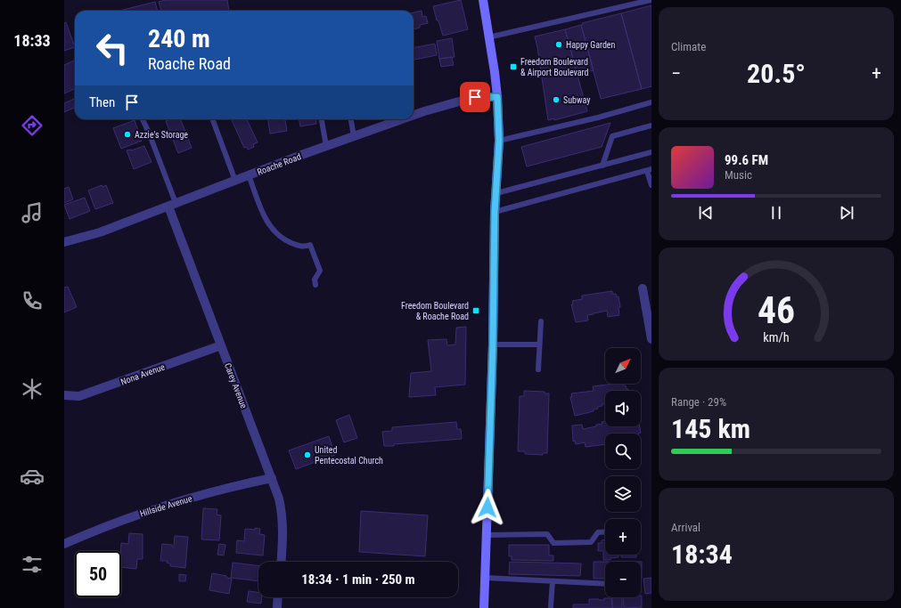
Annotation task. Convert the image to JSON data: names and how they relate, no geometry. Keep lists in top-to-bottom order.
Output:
{
  "streets": {
    "street": [
      "Roache Road",
      "Nona Avenue",
      "Carey Avenue",
      "Hillside Avenue"
    ]
  },
  "crossings": [
    ["Roache Road", "Carey Avenue"],
    ["Nona Avenue", "Carey Avenue"],
    ["Carey Avenue", "Hillside Avenue"]
  ],
  "places": {
    "other": [
      "Happy Garden",
      "Subway",
      "Azzie's Storage",
      "United Pentecostal Church"
    ],
    "transit": ["Freedom Boulevard & Airport Boulevard", "Freedom Boulevard & Roache Road"]
  },
  "north": "top right",
  "page": {
    "tabs": "18:33",
    "tile": [
      "Climate",
      ["Range · 29%", "145 km"],
      ["Arrival", "18:34"]
    ],
    "turn": ["240 m", "Roache Road"],
    "heat": ["−", "20.5°", "+"],
    "then": "Then",
    "song": ["99.6 FM", "Music"],
    "map_buttons": ["+", "−"],
    "limit": "50",
    "trip": "18:34 · 1 min · 250 m",
    "gauge": ["46", "km/h"]
  }
}
